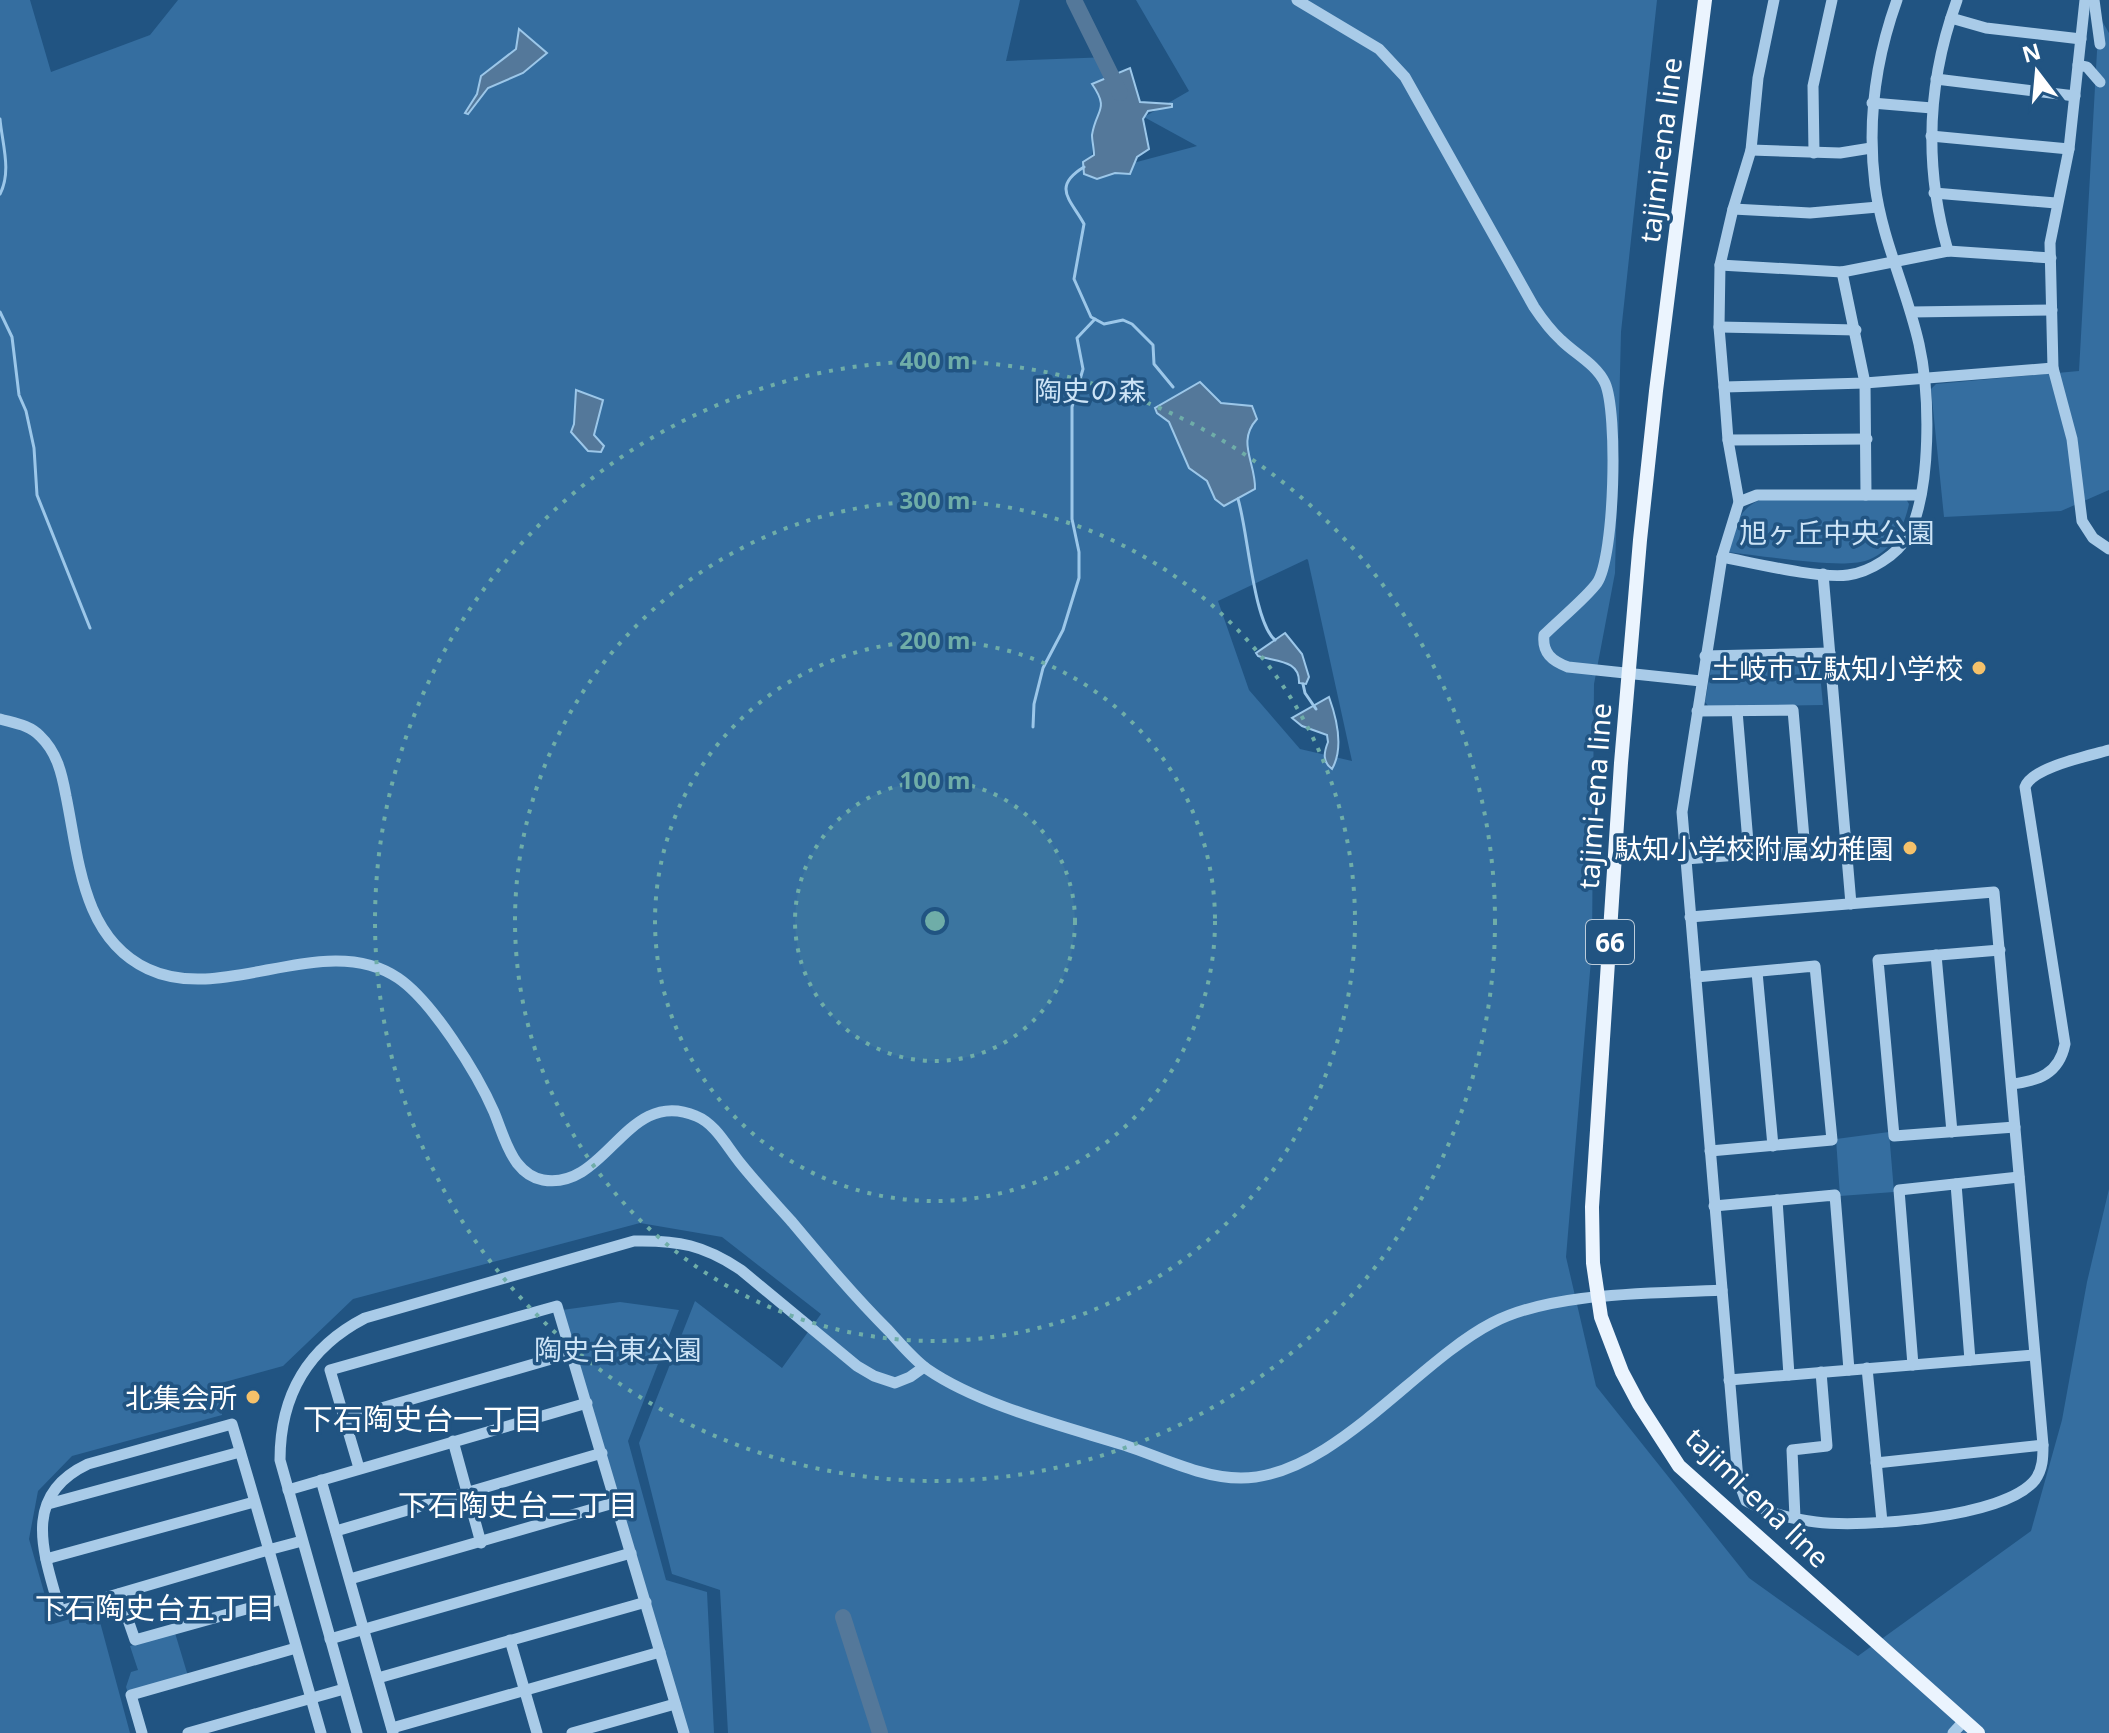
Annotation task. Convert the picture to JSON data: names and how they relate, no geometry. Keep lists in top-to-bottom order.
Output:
{
  "streets": {
    "main road": ["tajimi-ena line", "66"]
  },
  "districts": ["下石陶史台一丁目", "下石陶史台二丁目", "下石陶史台五丁目"],
  "parks": ["陶史の森", "旭ヶ丘中央公園", "陶史台東公園"],
  "places": ["土岐市立駄知小学校", "駄知小学校附属幼稚園", "北集会所"],
  "north": "top",
  "rings": [
    "400 m",
    "300 m",
    "200 m",
    "100 m"
  ]
}
